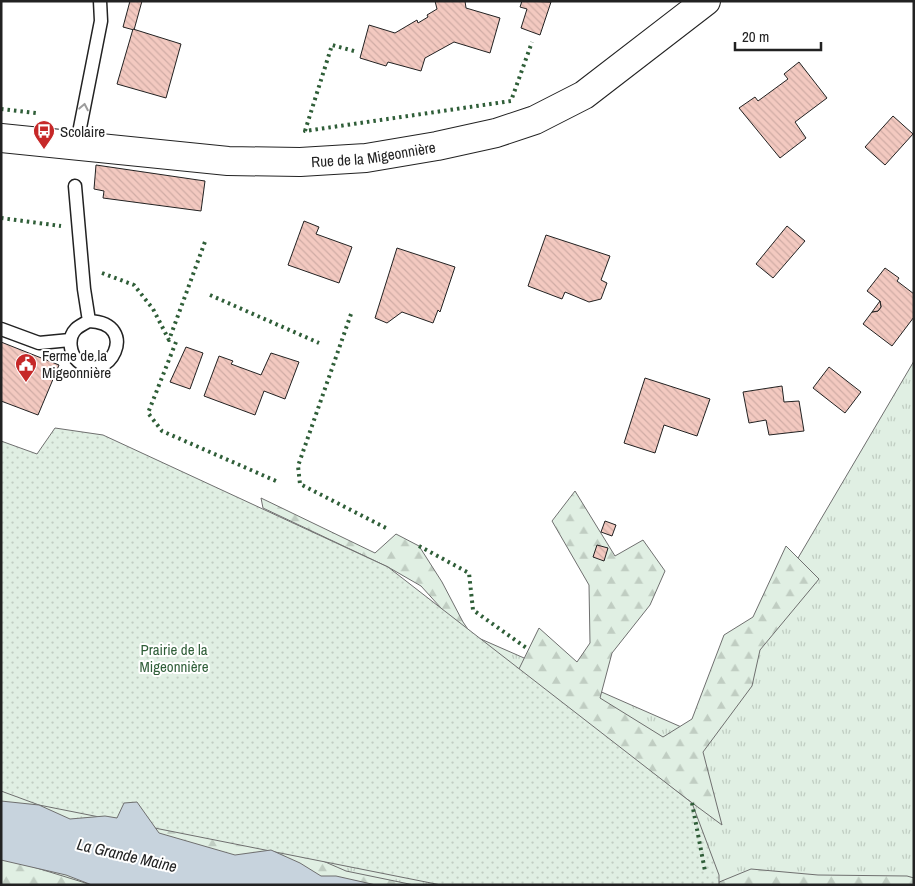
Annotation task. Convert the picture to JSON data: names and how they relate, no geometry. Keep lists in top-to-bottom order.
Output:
{
  "streets": {
    "street": ["Rue de la Migeonnière"]
  },
  "water": ["La Grande Maine"],
  "parks": ["Prairie de la Migeonnière"],
  "places": {
    "bus stop": ["Scolaire"],
    "public building": ["Ferme de la Migeonnière"]
  },
  "scale_bar": "20 m"
}
